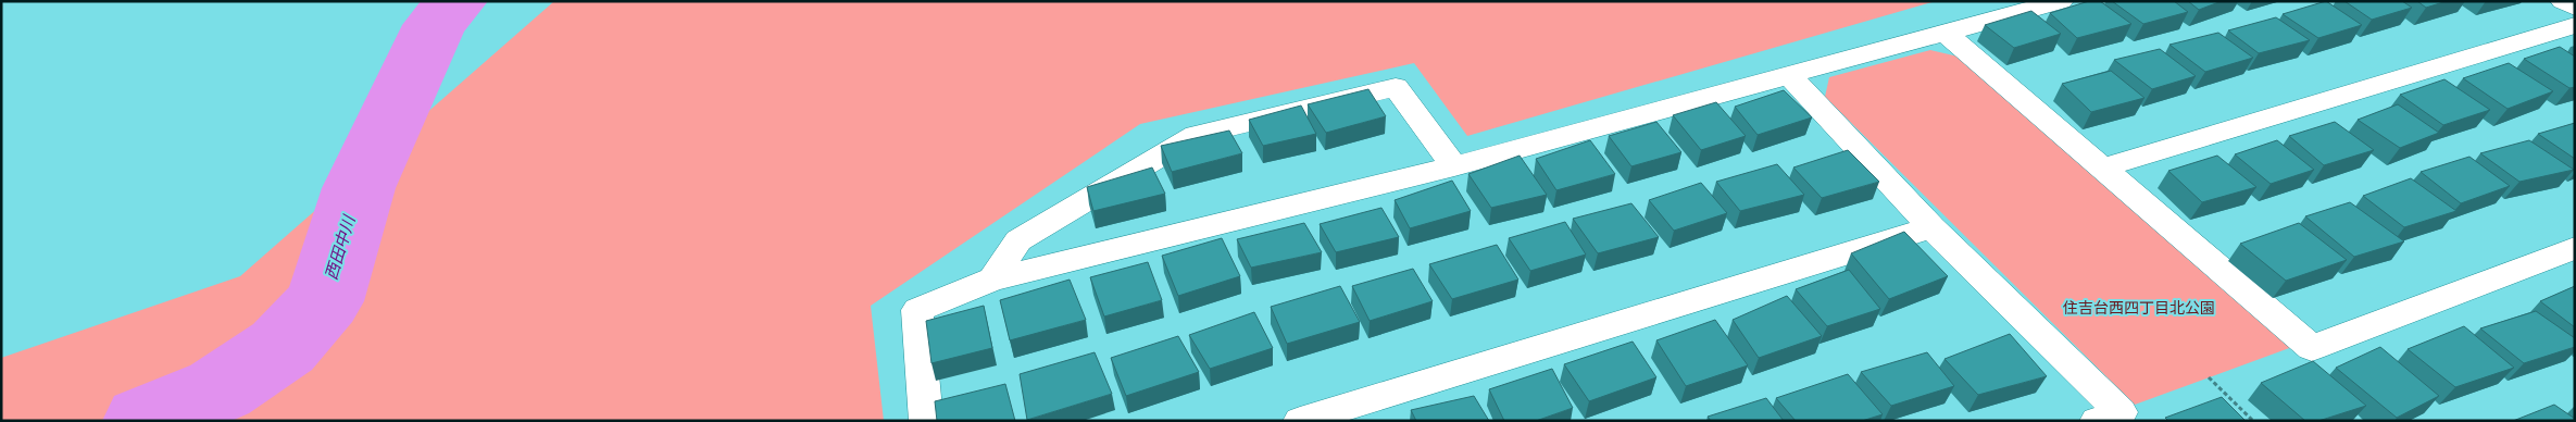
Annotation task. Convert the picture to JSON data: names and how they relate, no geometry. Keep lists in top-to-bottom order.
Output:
{
  "water": ["西田中川"],
  "parks": ["住吉台西四丁目北公園"]
}
